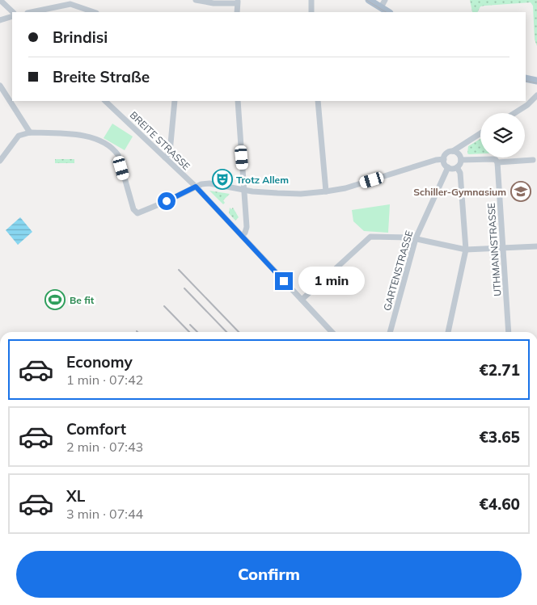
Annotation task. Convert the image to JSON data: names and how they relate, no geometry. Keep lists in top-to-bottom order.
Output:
{
  "streets": {
    "street": ["BREITE STRASSE", "UTHMANNSTRASSE", "GARTENSTRASSE"]
  },
  "places": {
    "theatre": ["Trotz Allem"],
    "school or university": ["Schiller-Gymnasium"],
    "sports": ["Be fit"]
  },
  "page": {
    "banner": ["Brindisi", "Breite Straße"],
    "bubble": "1 min",
    "list": [
      {
        "name": "Economy",
        "note": "1 min · 07:42",
        "value": "€2.71"
      },
      {
        "name": "Comfort",
        "note": "2 min · 07:43",
        "value": "€3.65"
      },
      {
        "name": "XL",
        "note": "3 min · 07:44",
        "value": "€4.60"
      }
    ],
    "buttons": "Confirm"
  }
}
